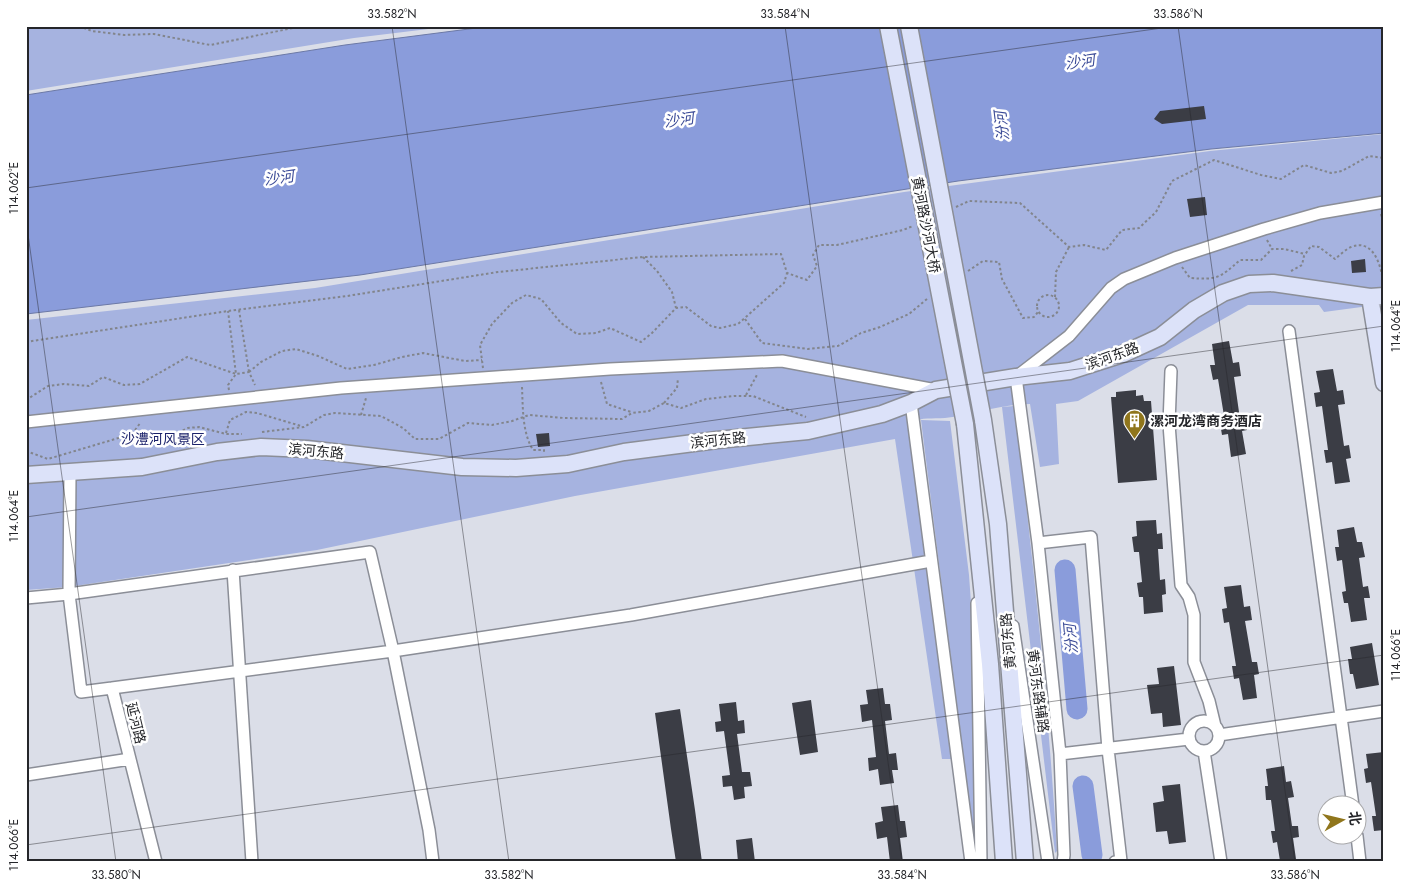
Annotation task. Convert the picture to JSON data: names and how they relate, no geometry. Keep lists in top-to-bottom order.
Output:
{
  "streets": {
    "main road": ["黄河路沙河大桥", "滨河东路", "黄河东路"],
    "street": ["黄河东路辅路", "延河路"]
  },
  "crossings": [
    ["黄河路沙河大桥", "黄河东路"],
    ["黄河东路", "黄河东路辅路"]
  ],
  "water": ["沙河", "汾河"],
  "parks": ["沙澧河风景区"],
  "places": {
    "building": ["漯河龙湾商务酒店"]
  },
  "north": "right",
  "coordinates": [
    "33.582°N",
    "33.584°N",
    "33.586°N",
    "114.062°E",
    "114.064°E",
    "114.066°E",
    "33.580°N"
  ]
}
